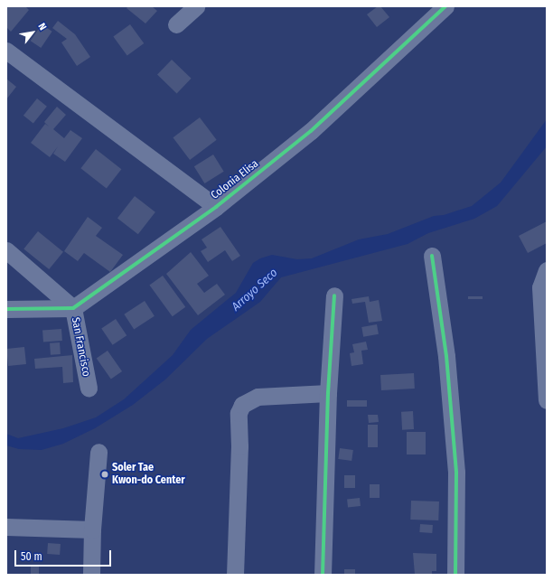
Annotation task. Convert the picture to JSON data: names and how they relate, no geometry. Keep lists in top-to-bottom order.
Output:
{
  "streets": {
    "street": ["Colonia Elisa", "San Francisco"]
  },
  "crossings": [
    ["Colonia Elisa", "San Francisco"]
  ],
  "water": ["Arroyo Seco"],
  "places": ["Soler Tae Kwon-do Center"],
  "scale_bar": "50 m",
  "north": "top right"
}
